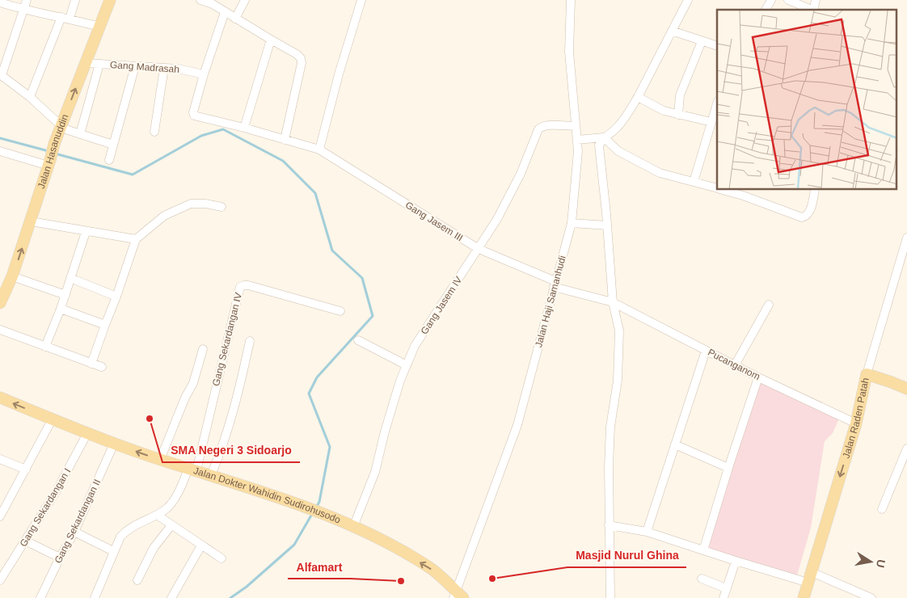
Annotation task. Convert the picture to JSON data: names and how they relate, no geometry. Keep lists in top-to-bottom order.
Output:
{
  "streets": {
    "main road": ["Jalan Hasanuddin", "Jalan Raden Patah", "Jalan Dokter Wahidin Sudirohusodo"],
    "street": [
      "Gang Madrasah",
      "Gang Jasem III",
      "Jalan Haji Samanhudi",
      "Gang Jasem IV",
      "Gang Sekardangan IV",
      "Pucanganom",
      "Gang Sekardangan I",
      "Gang Sekardangan II"
    ]
  },
  "crossings": [
    ["Gang Madrasah", "Jalan Hasanuddin"],
    ["Gang Madrasah", "Gang Jasem III"],
    ["Gang Jasem III", "Jalan Haji Samanhudi"],
    ["Gang Jasem III", "Gang Jasem IV"],
    ["Gang Jasem III", "Pucanganom"],
    ["Jalan Haji Samanhudi", "Gang Jasem IV"],
    ["Jalan Haji Samanhudi", "Pucanganom"],
    ["Jalan Haji Samanhudi", "Jalan Dokter Wahidin Sudirohusodo"],
    ["Gang Jasem IV", "Jalan Dokter Wahidin Sudirohusodo"],
    ["Gang Sekardangan IV", "Jalan Dokter Wahidin Sudirohusodo"],
    ["Pucanganom", "Jalan Raden Patah"],
    ["Jalan Dokter Wahidin Sudirohusodo", "Gang Sekardangan I"],
    ["Jalan Dokter Wahidin Sudirohusodo", "Gang Sekardangan II"]
  ],
  "one_way": ["Jalan Hasanuddin", "Jalan Dokter Wahidin Sudirohusodo"],
  "places": ["SMA Negeri 3 Sidoarjo", "Masjid Nurul Ghina", "Alfamart"],
  "north": "right"
}
